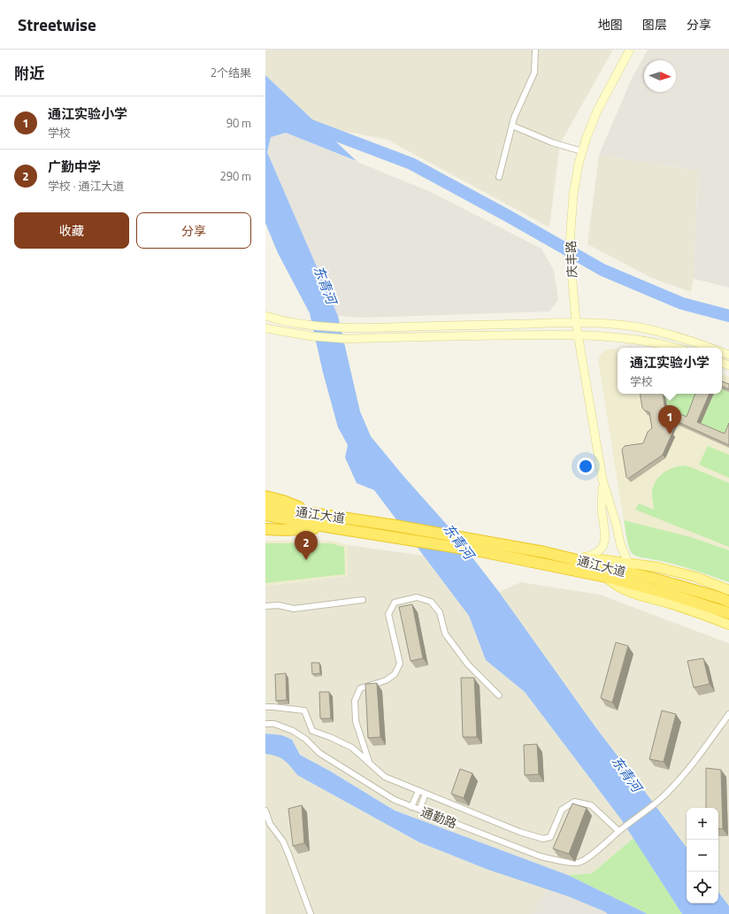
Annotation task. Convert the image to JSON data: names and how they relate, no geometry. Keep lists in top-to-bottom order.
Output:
{
  "streets": {
    "highway": ["通江大道"],
    "street": ["庆丰路", "通勤路"]
  },
  "water": ["东青河"],
  "north": "right",
  "page": {
    "header": "Streetwise",
    "nav": ["地图", "图层", "分享"],
    "heading": ["附近", "2个结果"],
    "list": [
      {
        "mark": "1",
        "name": "通江实验小学",
        "note": "学校",
        "value": "90 m"
      },
      {
        "mark": "2",
        "name": "广勤中学",
        "note": "学校 · 通江大道",
        "value": "290 m"
      }
    ],
    "buttons": ["收藏", "分享"],
    "popup": ["通江实验小学", "学校"],
    "pins": ["1", "2"],
    "map_buttons": ["+", "−"]
  }
}
